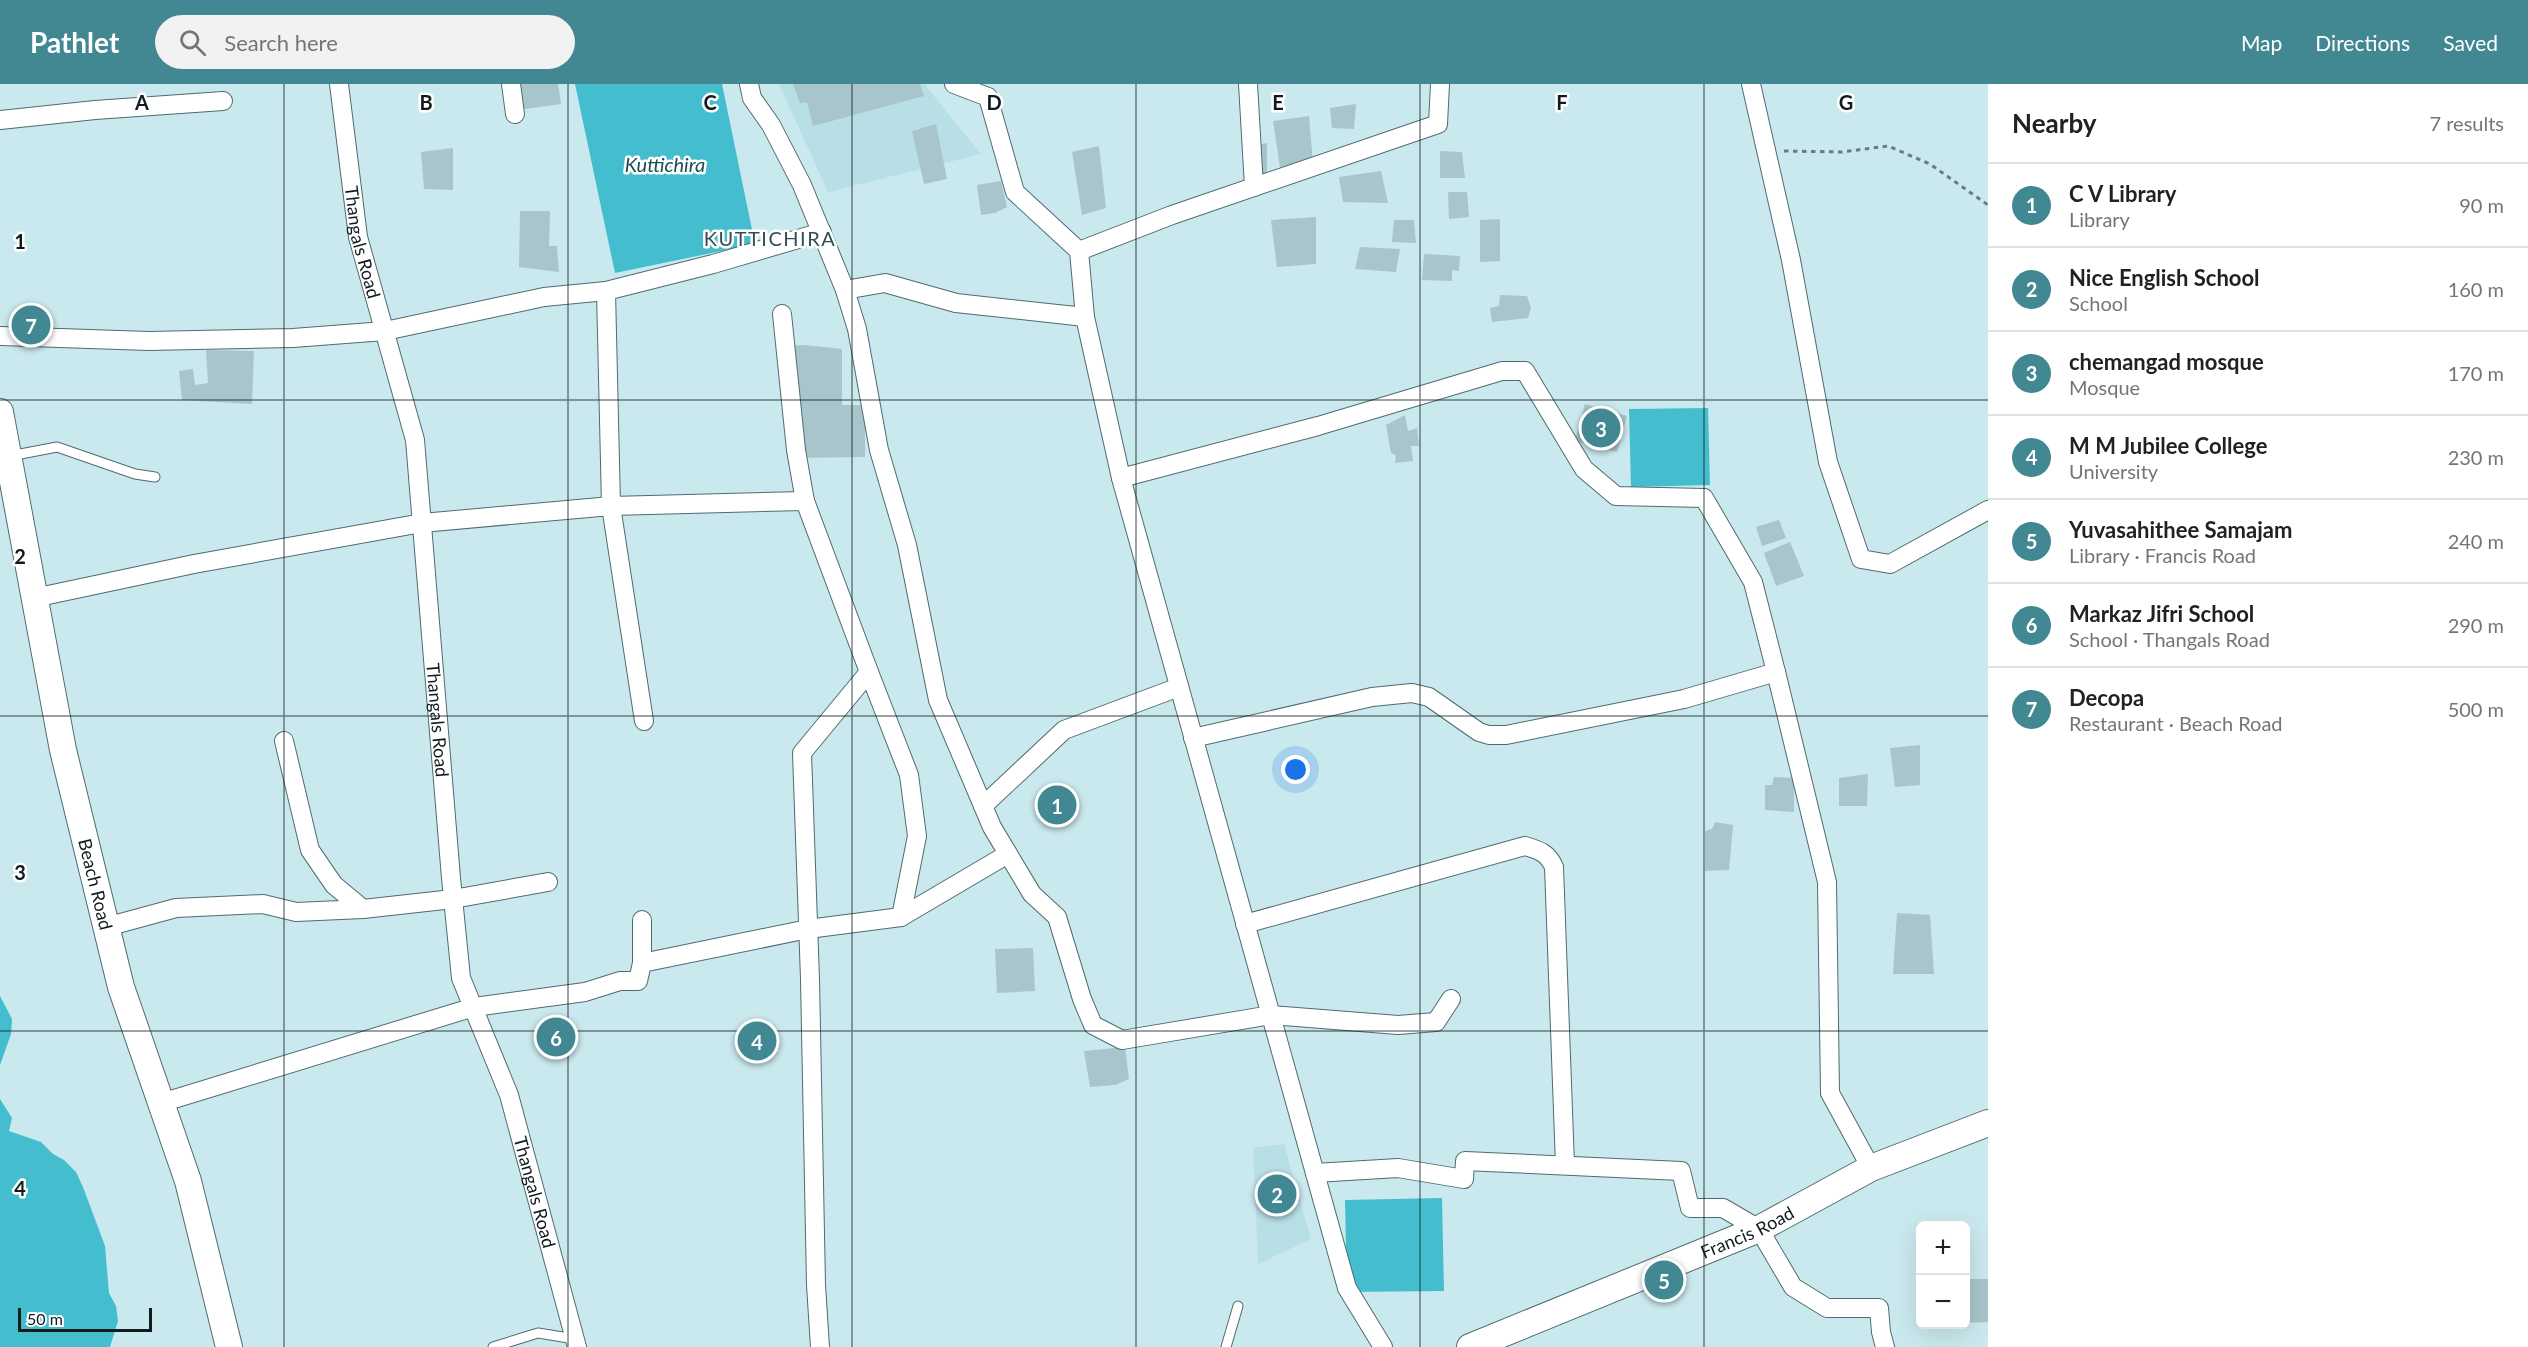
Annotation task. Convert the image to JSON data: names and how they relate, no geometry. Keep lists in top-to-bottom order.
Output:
{
  "streets": {
    "main road": ["Beach Road", "Francis Road"],
    "street": ["Thangals Road"]
  },
  "districts": ["KUTTICHIRA"],
  "water": ["Kuttichira"],
  "scale_bar": "50 m",
  "page": {
    "header": "Pathlet",
    "search": "Search here",
    "nav": ["Map", "Directions", "Saved"],
    "heading": ["Nearby", "7 results"],
    "list": [
      {
        "mark": "1",
        "name": "C V Library",
        "note": "Library",
        "value": "90 m"
      },
      {
        "mark": "2",
        "name": "Nice English School",
        "note": "School",
        "value": "160 m"
      },
      {
        "mark": "3",
        "name": "chemangad mosque",
        "note": "Mosque",
        "value": "170 m"
      },
      {
        "mark": "4",
        "name": "M M Jubilee College",
        "note": "University",
        "value": "230 m"
      },
      {
        "mark": "5",
        "name": "Yuvasahithee Samajam",
        "note": "Library · Francis Road",
        "value": "240 m"
      },
      {
        "mark": "6",
        "name": "Markaz Jifri School",
        "note": "School · Thangals Road",
        "value": "290 m"
      },
      {
        "mark": "7",
        "name": "Decopa",
        "note": "Restaurant · Beach Road",
        "value": "500 m"
      }
    ],
    "pins": [
      "7",
      "3",
      "1",
      "6",
      "4",
      "2",
      "5"
    ],
    "map_buttons": ["+", "−"],
    "scale": "50 m"
  },
  "grid": {
    "columns": [
      "A",
      "B",
      "C",
      "D",
      "E",
      "F",
      "G"
    ],
    "rows": [
      "1",
      "2",
      "3",
      "4"
    ]
  }
}
